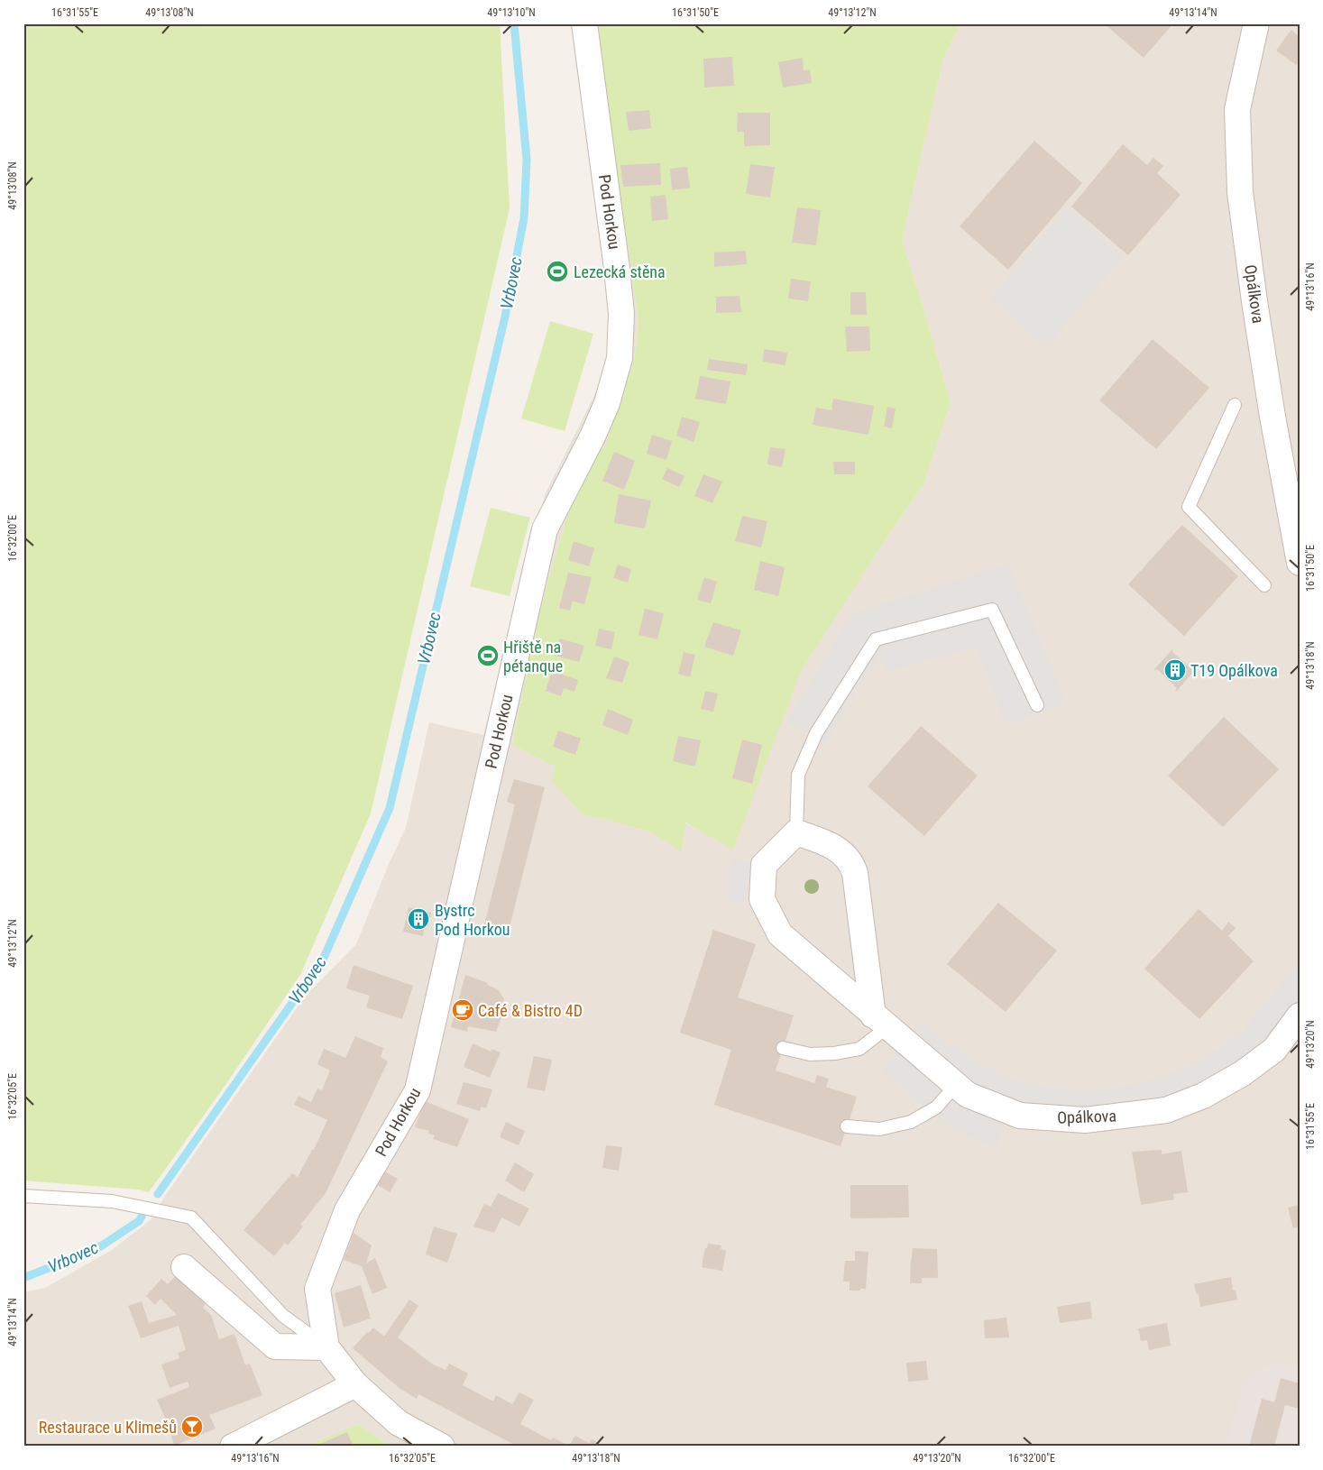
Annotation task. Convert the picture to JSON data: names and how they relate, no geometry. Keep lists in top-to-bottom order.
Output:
{
  "streets": {
    "street": ["Pod Horkou", "Opálkova"]
  },
  "water": ["Vrbovec"],
  "places": {
    "sports": ["Lezecká stěna", "Hřiště na pétanque"],
    "building": ["T19 Opálkova", "Bystrc Pod Horkou"],
    "cafe": ["Café & Bistro 4D"],
    "bar": ["Restaurace u Klimešů"]
  },
  "coordinates": [
    "16°31'55\"E",
    "49°13'08\"N",
    "49°13'10\"N",
    "16°31'50\"E",
    "49°13'12\"N",
    "49°13'14\"N",
    "49°13'16\"N",
    "16°32'00\"E",
    "49°13'18\"N",
    "49°13'20\"N",
    "16°32'05\"E"
  ]
}
